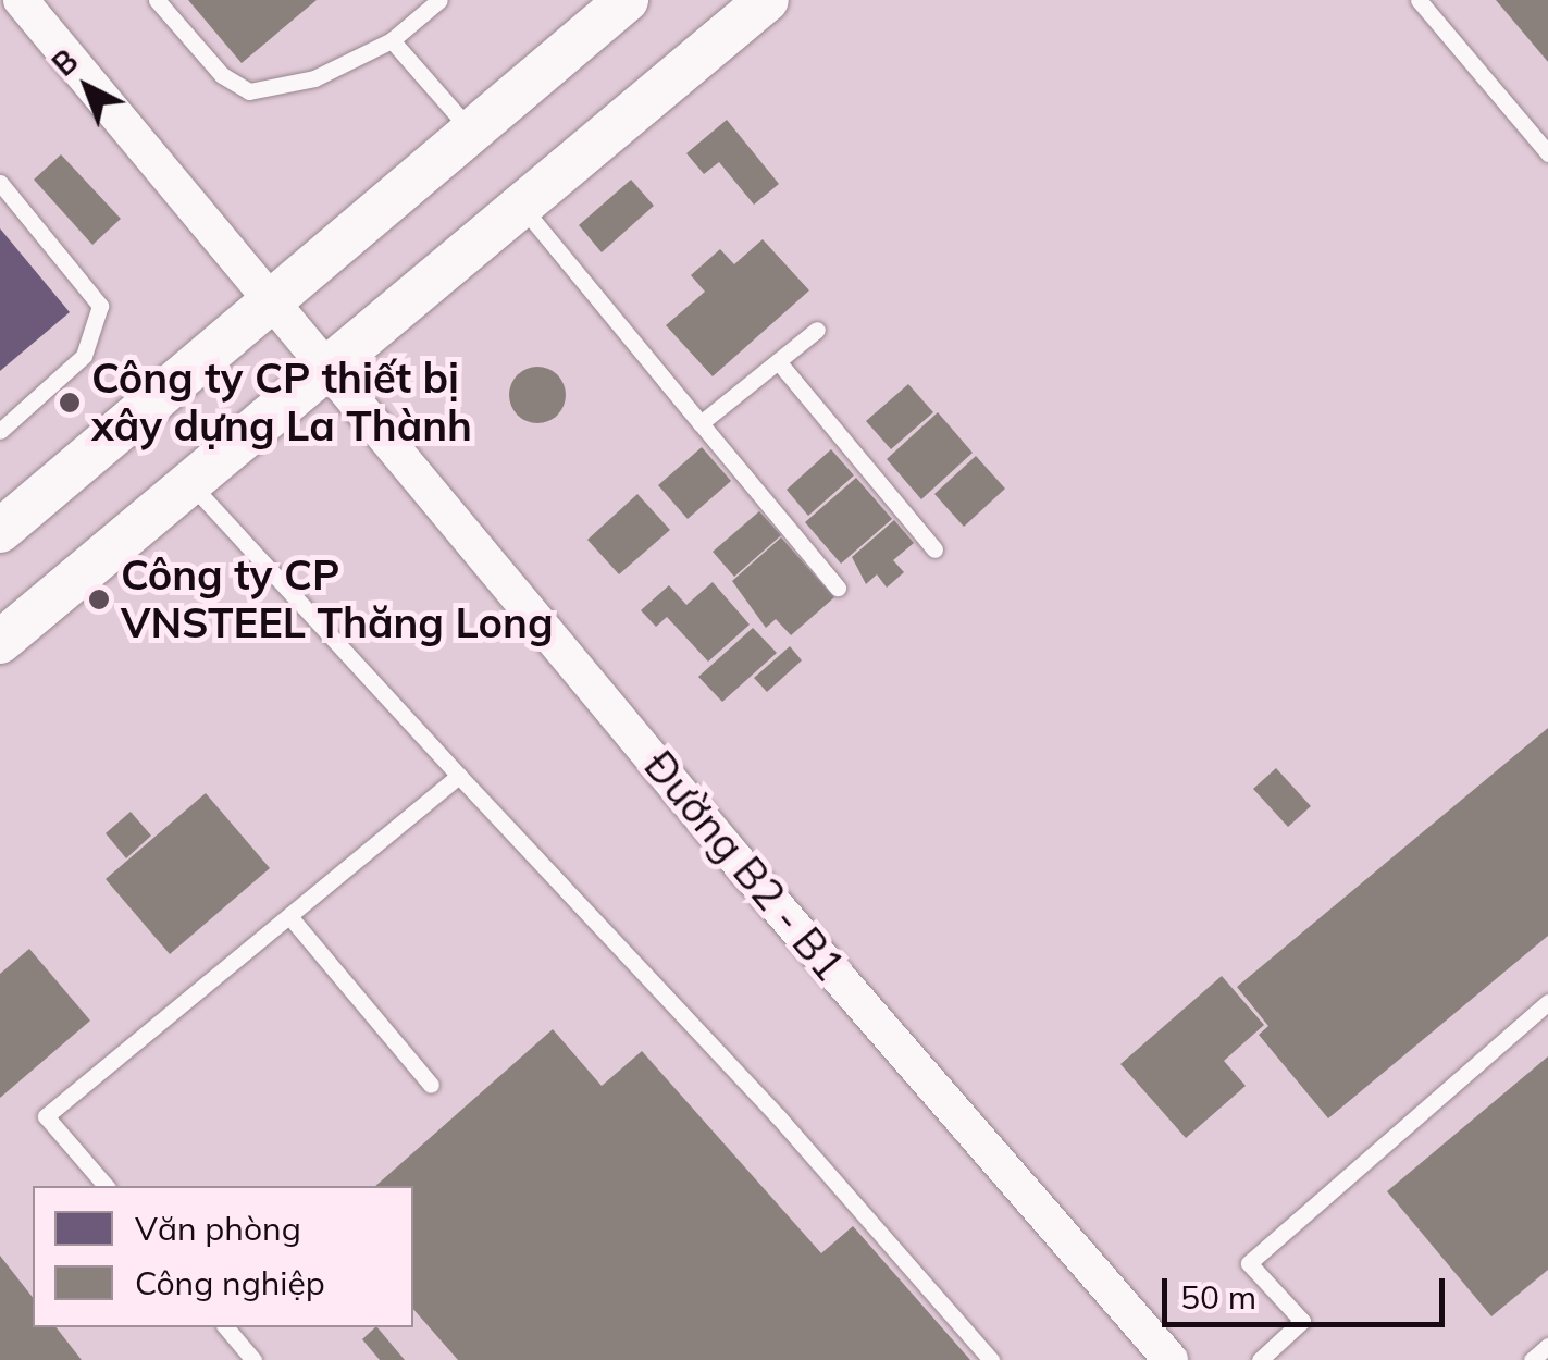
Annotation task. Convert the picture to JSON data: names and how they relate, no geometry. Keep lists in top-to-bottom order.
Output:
{
  "streets": {
    "street": ["Đường B2 - B1"]
  },
  "places": ["Công ty CP thiết bị xây dựng La Thành", "Công ty CP VNSTEEL Thăng Long"],
  "legend": ["Văn phòng", "Công nghiệp"],
  "scale_bar": "50 m",
  "north": "top left"
}
